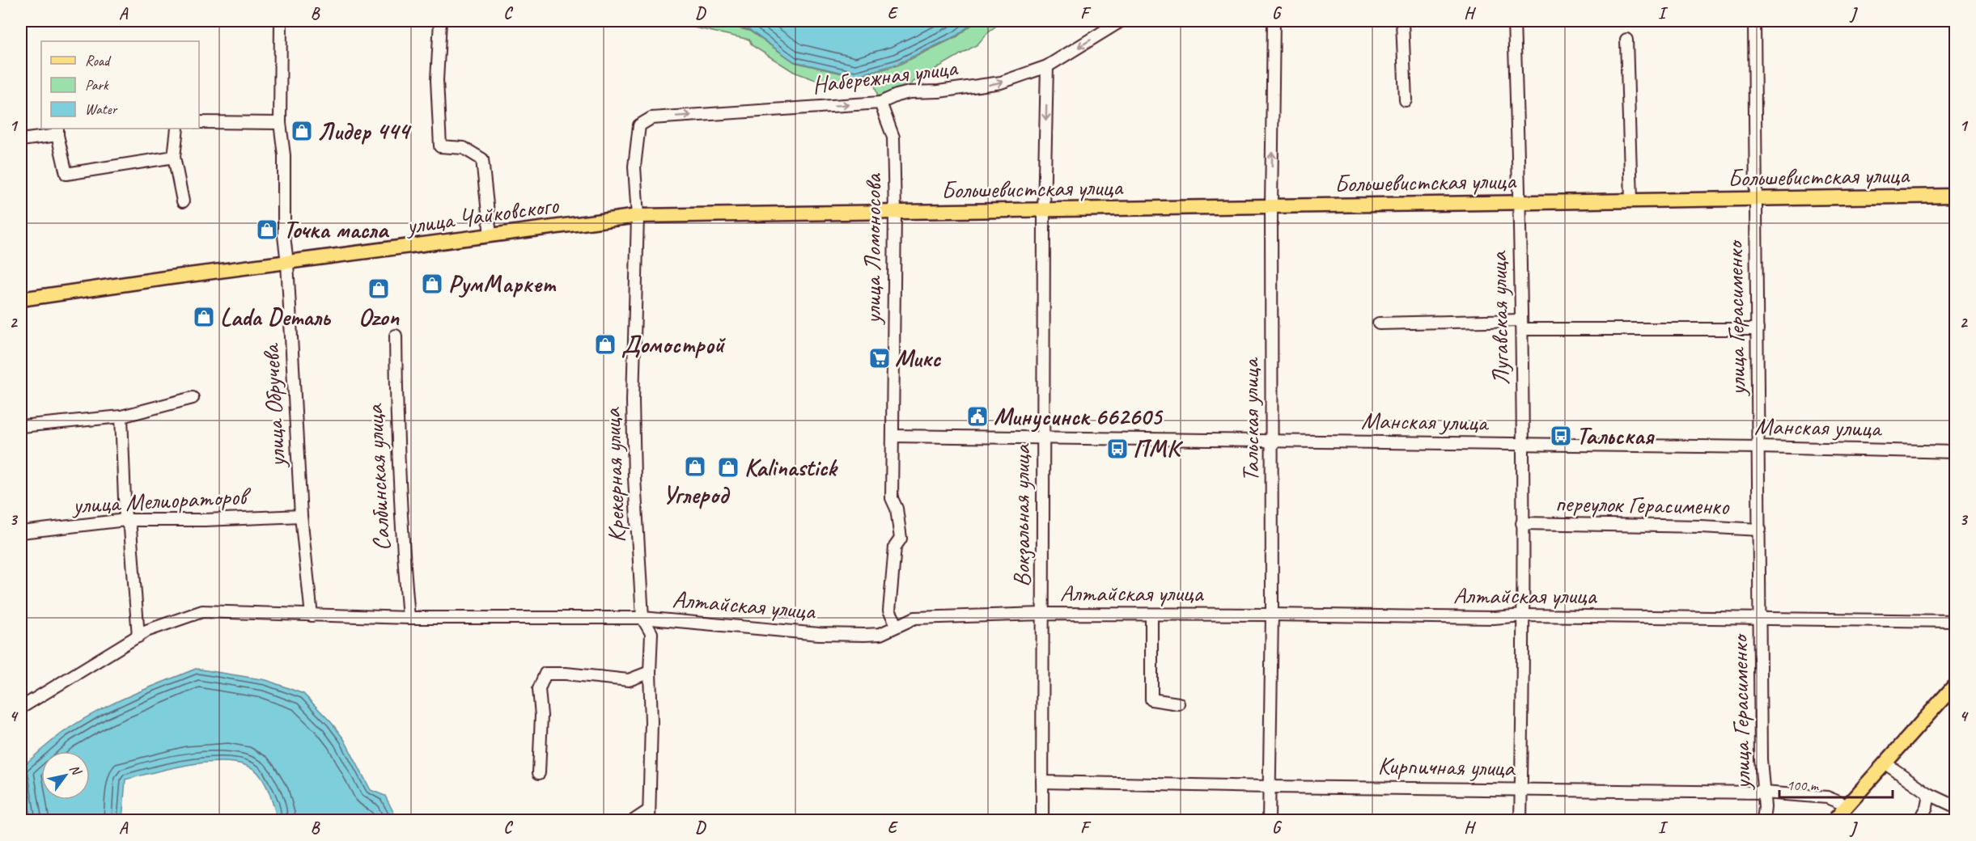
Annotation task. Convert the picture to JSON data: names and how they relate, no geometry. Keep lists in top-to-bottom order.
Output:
{
  "streets": {
    "main road": ["Большевистская улица", "улица Чайковского"],
    "street": [
      "Набережная улица",
      "улица Ломоносова",
      "Лугавская улица",
      "улица Герасименко",
      "улица Обручева",
      "Тальская улица",
      "Манская улица",
      "Крекерная улица",
      "Салбинская улица",
      "улица Мелиораторов",
      "переулок Герасименко",
      "Вокзальная улица",
      "Алтайская улица",
      "Кирпичная улица"
    ]
  },
  "crossings": [
    ["Набережная улица", "улица Ломоносова"],
    ["Набережная улица", "Крекерная улица"],
    ["Набережная улица", "Вокзальная улица"],
    ["Большевистская улица", "улица Чайковского"],
    ["Большевистская улица", "улица Ломоносова"],
    ["Большевистская улица", "Лугавская улица"],
    ["Большевистская улица", "улица Герасименко"],
    ["Большевистская улица", "Тальская улица"],
    ["Большевистская улица", "Вокзальная улица"],
    ["улица Чайковского", "улица Ломоносова"],
    ["улица Чайковского", "улица Обручева"],
    ["улица Чайковского", "Крекерная улица"],
    ["улица Ломоносова", "Манская улица"],
    ["улица Ломоносова", "Алтайская улица"],
    ["Лугавская улица", "Манская улица"],
    ["Лугавская улица", "переулок Герасименко"],
    ["Лугавская улица", "Алтайская улица"],
    ["Лугавская улица", "Кирпичная улица"],
    ["улица Герасименко", "Манская улица"],
    ["улица Герасименко", "переулок Герасименко"],
    ["улица Герасименко", "Алтайская улица"],
    ["улица Герасименко", "Кирпичная улица"],
    ["улица Обручева", "улица Мелиораторов"],
    ["улица Обручева", "Алтайская улица"],
    ["Тальская улица", "Манская улица"],
    ["Тальская улица", "Алтайская улица"],
    ["Тальская улица", "Кирпичная улица"],
    ["Манская улица", "Вокзальная улица"],
    ["Крекерная улица", "Алтайская улица"],
    ["Салбинская улица", "Алтайская улица"],
    ["Вокзальная улица", "Алтайская улица"],
    ["Вокзальная улица", "Кирпичная улица"]
  ],
  "places": {
    "shop": [
      "Лидер 444",
      "Точка масла",
      "РумМаркет",
      "Ozon",
      "Lada Dеталь",
      "Домострой",
      "Углерод",
      "Kalinastick"
    ],
    "supermarket": ["Микс"],
    "public building": ["Минусинск 662605"],
    "bus stop": ["Тальская", "ПМК"]
  },
  "legend": ["Road", "Park", "Water"],
  "scale_bar": "100 m",
  "north": "top right",
  "grid": {
    "columns": [
      "A",
      "B",
      "C",
      "D",
      "E",
      "F",
      "G",
      "H",
      "I",
      "J"
    ],
    "rows": [
      "1",
      "2",
      "3",
      "4"
    ]
  }
}
